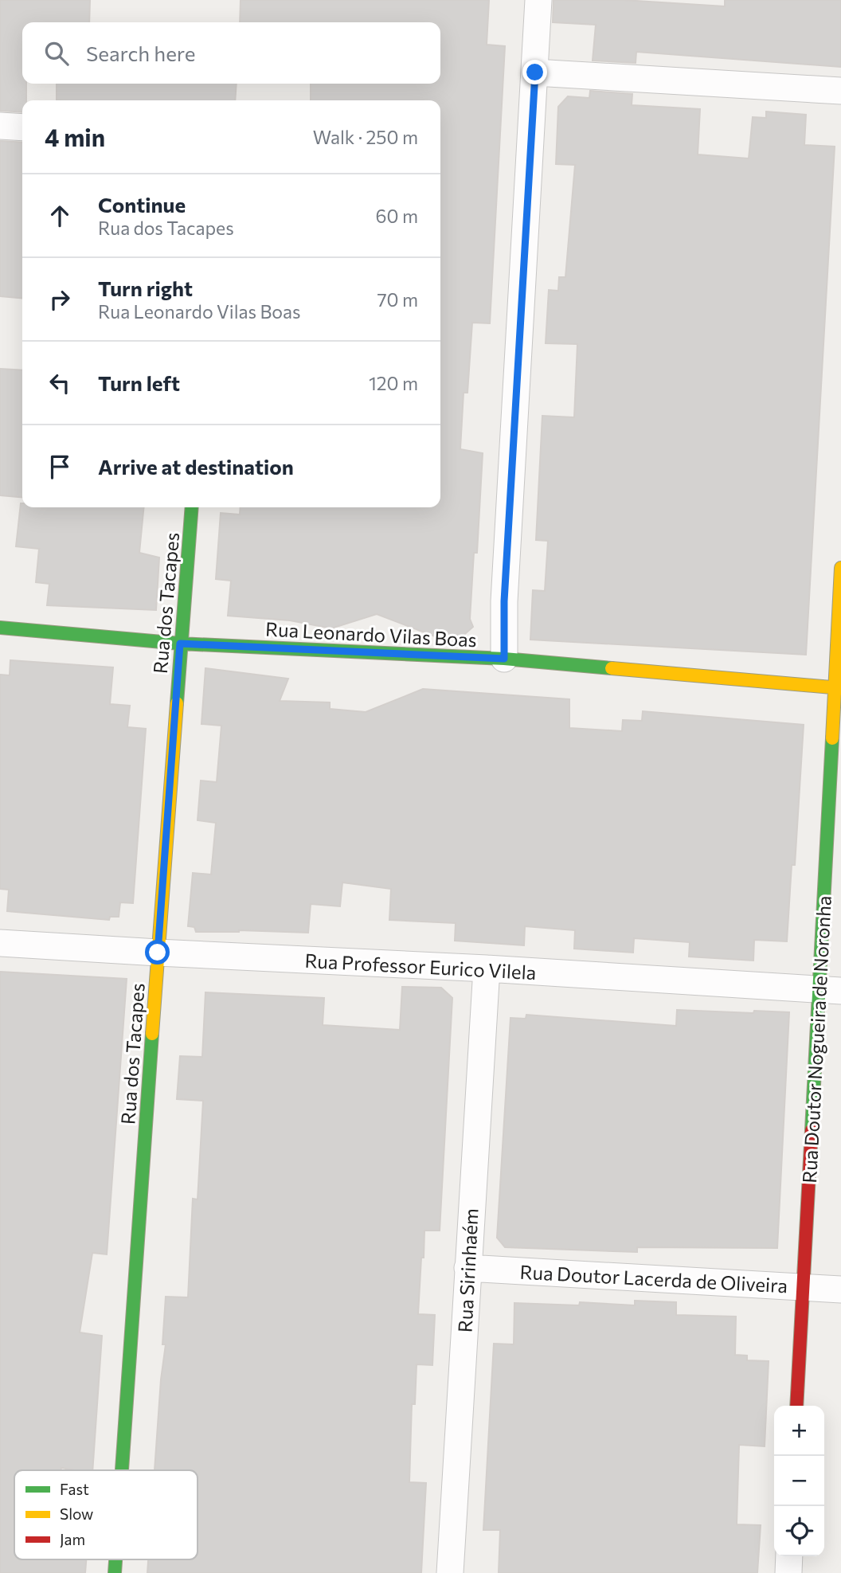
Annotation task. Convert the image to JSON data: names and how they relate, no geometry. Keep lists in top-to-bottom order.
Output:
{
  "streets": {
    "street": [
      "Rua dos Tacapes",
      "Rua Leonardo Vilas Boas",
      "Rua Professor Eurico Vilela",
      "Rua Doutor Nogueira de Noronha",
      "Rua Sirinhaém",
      "Rua Doutor Lacerda de Oliveira"
    ]
  },
  "crossings": [
    ["Rua dos Tacapes", "Rua Leonardo Vilas Boas"],
    ["Rua dos Tacapes", "Rua Professor Eurico Vilela"],
    ["Rua Leonardo Vilas Boas", "Rua Doutor Nogueira de Noronha"],
    ["Rua Professor Eurico Vilela", "Rua Doutor Nogueira de Noronha"],
    ["Rua Professor Eurico Vilela", "Rua Sirinhaém"],
    ["Rua Doutor Nogueira de Noronha", "Rua Doutor Lacerda de Oliveira"],
    ["Rua Sirinhaém", "Rua Doutor Lacerda de Oliveira"]
  ],
  "legend": ["Fast", "Slow", "Jam"],
  "page": {
    "search": "Search here",
    "heading": ["4 min", "Walk · 250 m"],
    "list": [
      ["Continue", "Rua dos Tacapes", "60 m"],
      ["Turn right", "Rua Leonardo Vilas Boas", "70 m"],
      ["Turn left", "120 m"],
      "Arrive at destination"
    ],
    "map_buttons": ["+", "−"]
  }
}
